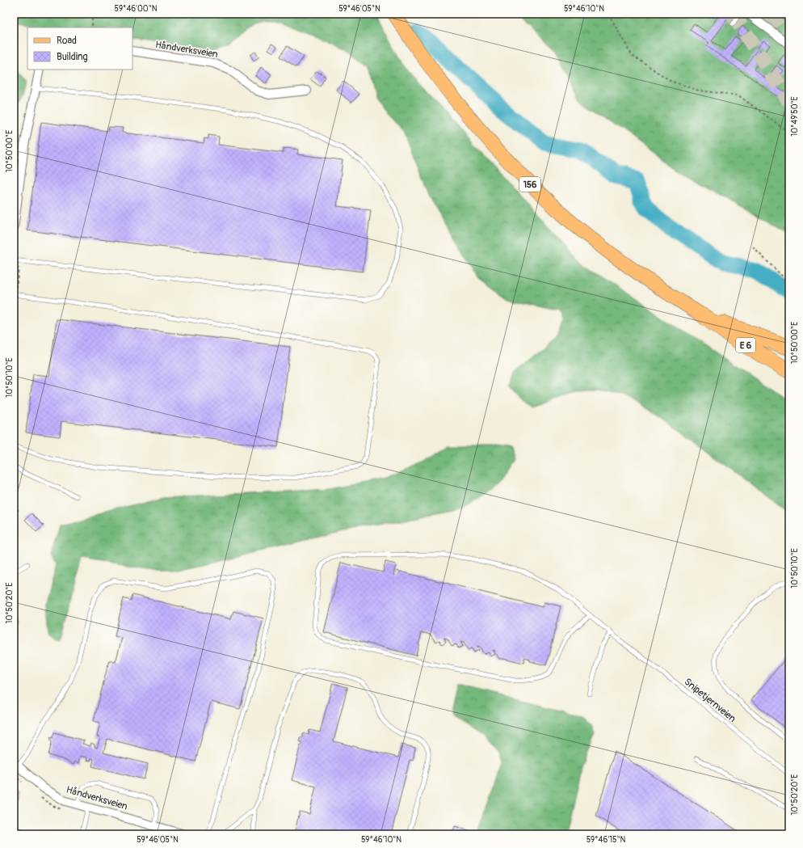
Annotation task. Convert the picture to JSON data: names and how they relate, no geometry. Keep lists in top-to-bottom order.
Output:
{
  "streets": {
    "highway": ["E 6"],
    "main road": ["156"],
    "street": ["Håndverksveien"],
    "lane": ["Snipetjernveien"]
  },
  "crossings": [
    ["156", "E 6"]
  ],
  "legend": ["Road", "Building"],
  "coordinates": [
    "59°46'00\"N",
    "59°46'05\"N",
    "59°46'10\"N",
    "10°49'50\"E",
    "10°50'00\"E",
    "10°50'10\"E",
    "10°50'20\"E",
    "59°46'15\"N"
  ]
}
